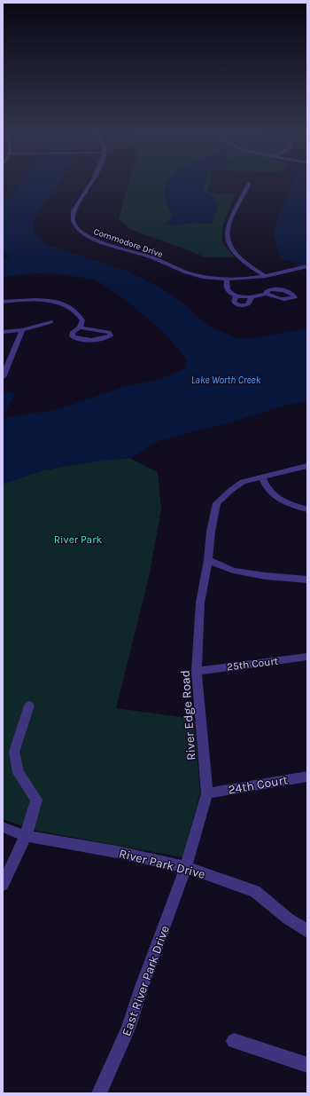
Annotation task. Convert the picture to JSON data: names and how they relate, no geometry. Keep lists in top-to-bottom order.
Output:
{
  "streets": {
    "street": [
      "Commodore Drive",
      "25th Court",
      "River Edge Road",
      "24th Court",
      "River Park Drive",
      "East River Park Drive"
    ]
  },
  "crossings": [
    ["25th Court", "River Edge Road"],
    ["River Edge Road", "24th Court"],
    ["River Edge Road", "River Park Drive"],
    ["River Edge Road", "East River Park Drive"],
    ["River Park Drive", "East River Park Drive"]
  ],
  "water": ["Lake Worth Creek"],
  "parks": ["River Park"]
}
